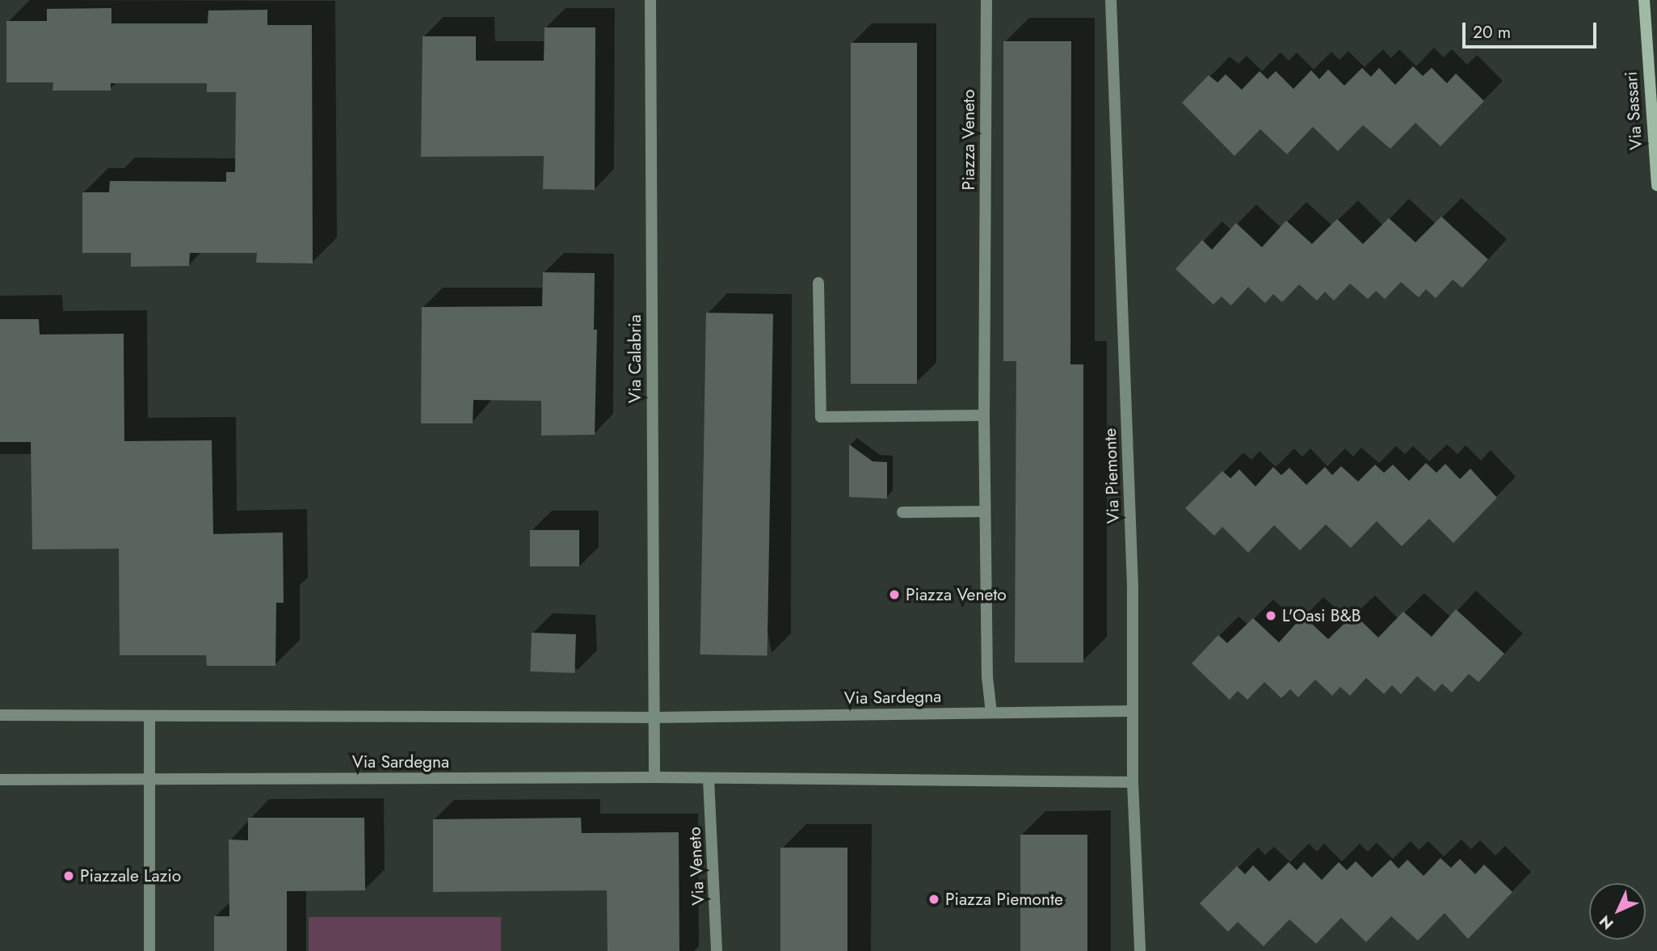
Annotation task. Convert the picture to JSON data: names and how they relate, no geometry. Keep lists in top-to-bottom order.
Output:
{
  "streets": {
    "main road": ["Via Sassari"],
    "street": [
      "Piazza Veneto",
      "Via Calabria",
      "Via Piemonte",
      "Via Sardegna",
      "Via Veneto"
    ]
  },
  "crossings": [
    ["Piazza Veneto", "Via Sardegna"],
    ["Via Calabria", "Via Sardegna"],
    ["Via Piemonte", "Via Sardegna"],
    ["Via Sardegna", "Via Veneto"]
  ],
  "places": [
    "Piazza Veneto",
    "L'Oasi B&B",
    "Piazzale Lazio",
    "Piazza Piemonte"
  ],
  "scale_bar": "20 m",
  "north": "bottom left"
}
